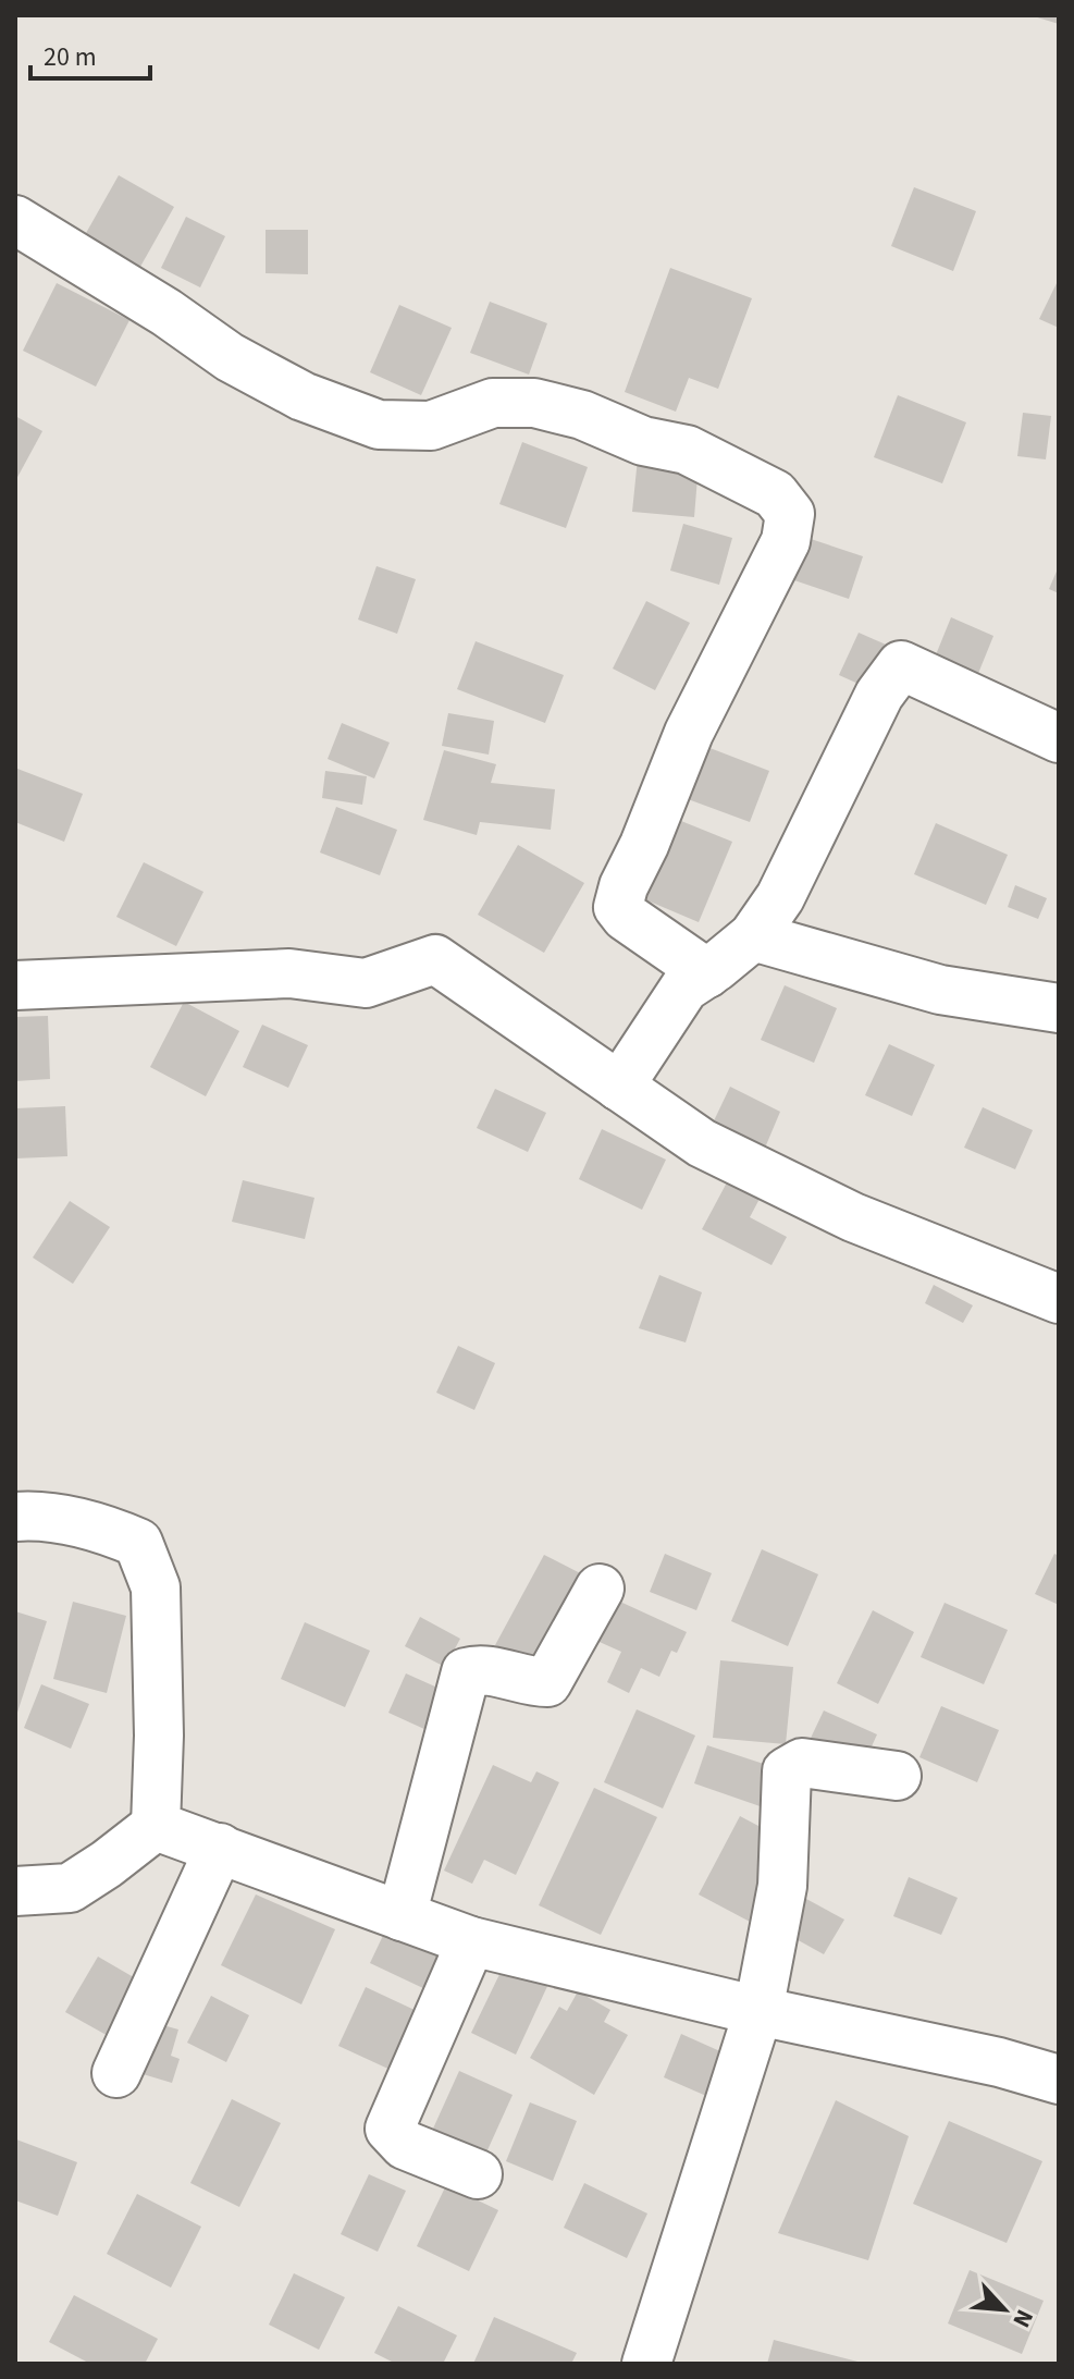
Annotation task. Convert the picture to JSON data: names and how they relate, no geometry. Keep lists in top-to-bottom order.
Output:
{
  "scale_bar": "20 m",
  "north": "bottom right"
}
